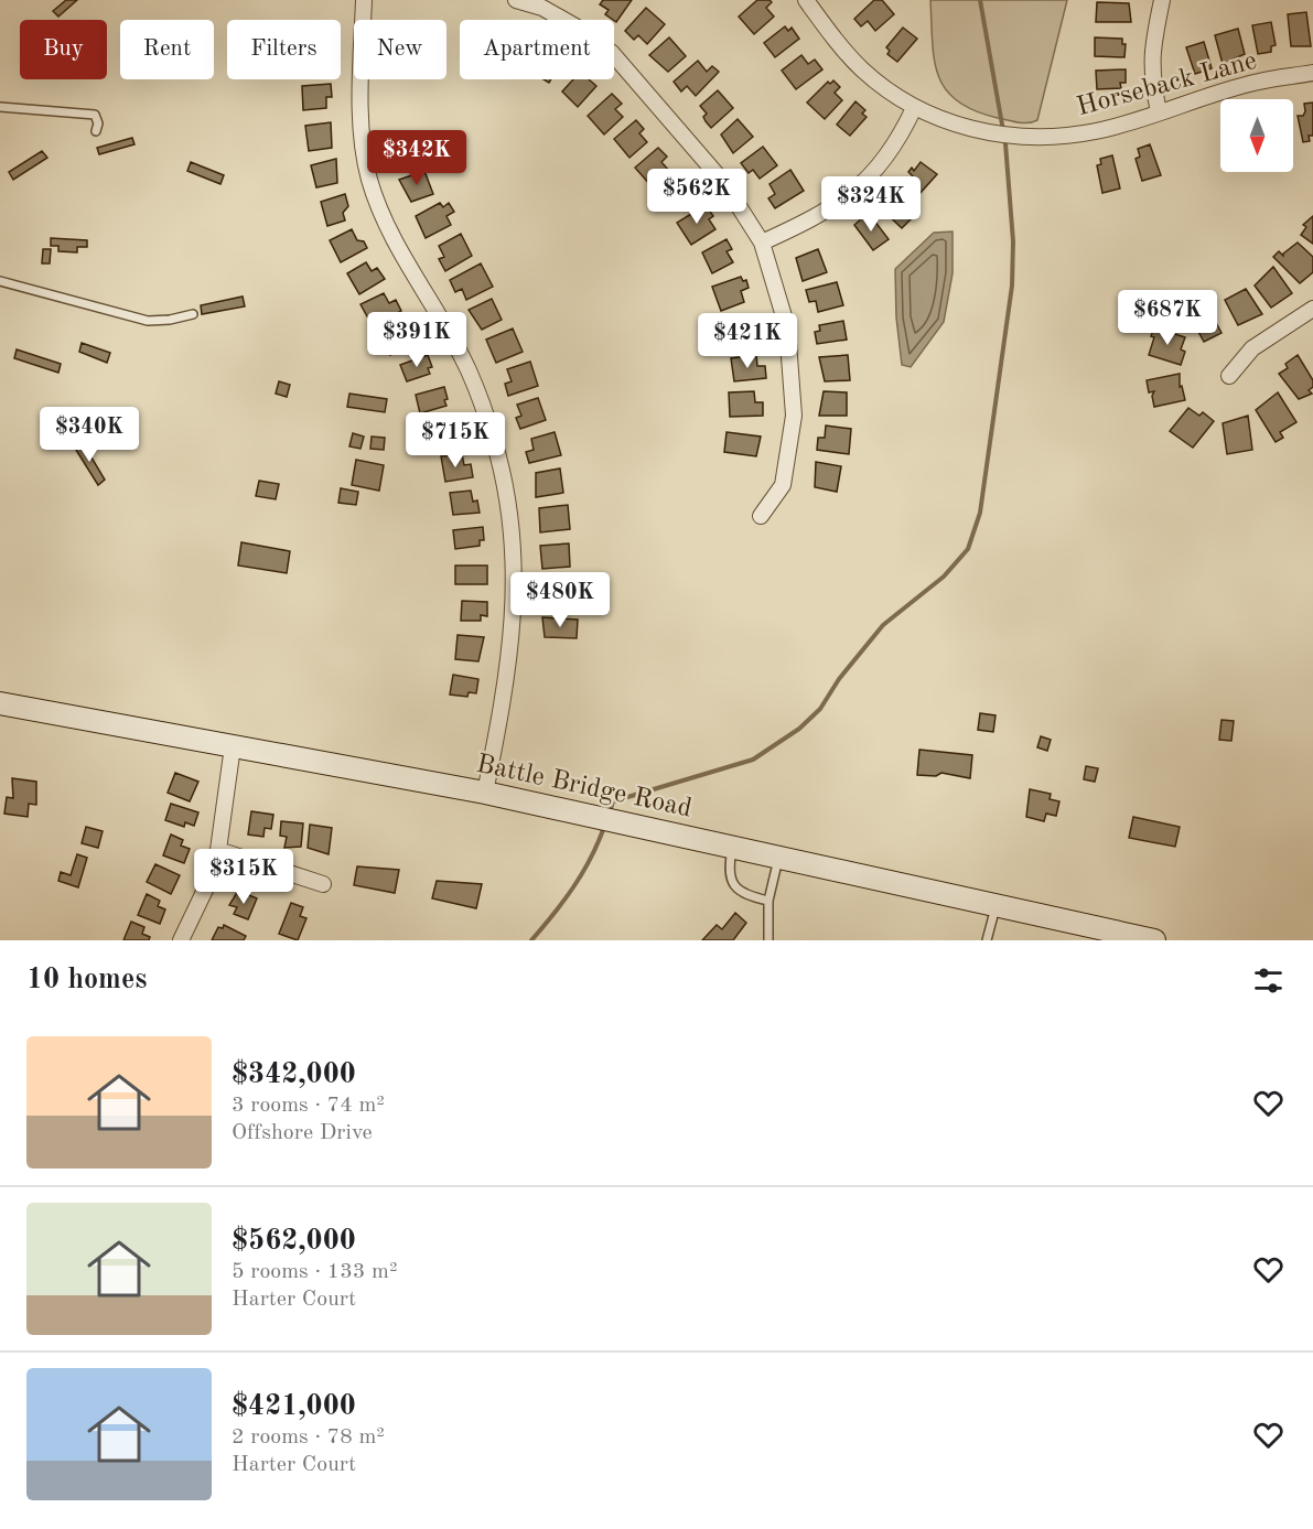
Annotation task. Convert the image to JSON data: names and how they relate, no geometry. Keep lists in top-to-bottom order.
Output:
{
  "streets": {
    "street": ["Horseback Lane", "Battle Bridge Road"]
  },
  "north": "bottom",
  "page": {
    "chip": [
      "Buy",
      "Rent",
      "Filters",
      "New",
      "Apartment"
    ],
    "price": [
      "$342K",
      "$562K",
      "$324K",
      "$687K",
      "$391K",
      "$421K",
      "$340K",
      "$715K",
      "$480K",
      "$315K"
    ],
    "heading": "10 homes",
    "list": [
      {
        "name": "$342,000",
        "note": "3 rooms · 74 m² · Offshore Drive"
      },
      {
        "name": "$562,000",
        "note": "5 rooms · 133 m² · Harter Court"
      },
      {
        "name": "$421,000",
        "note": "2 rooms · 78 m² · Harter Court"
      }
    ]
  }
}
